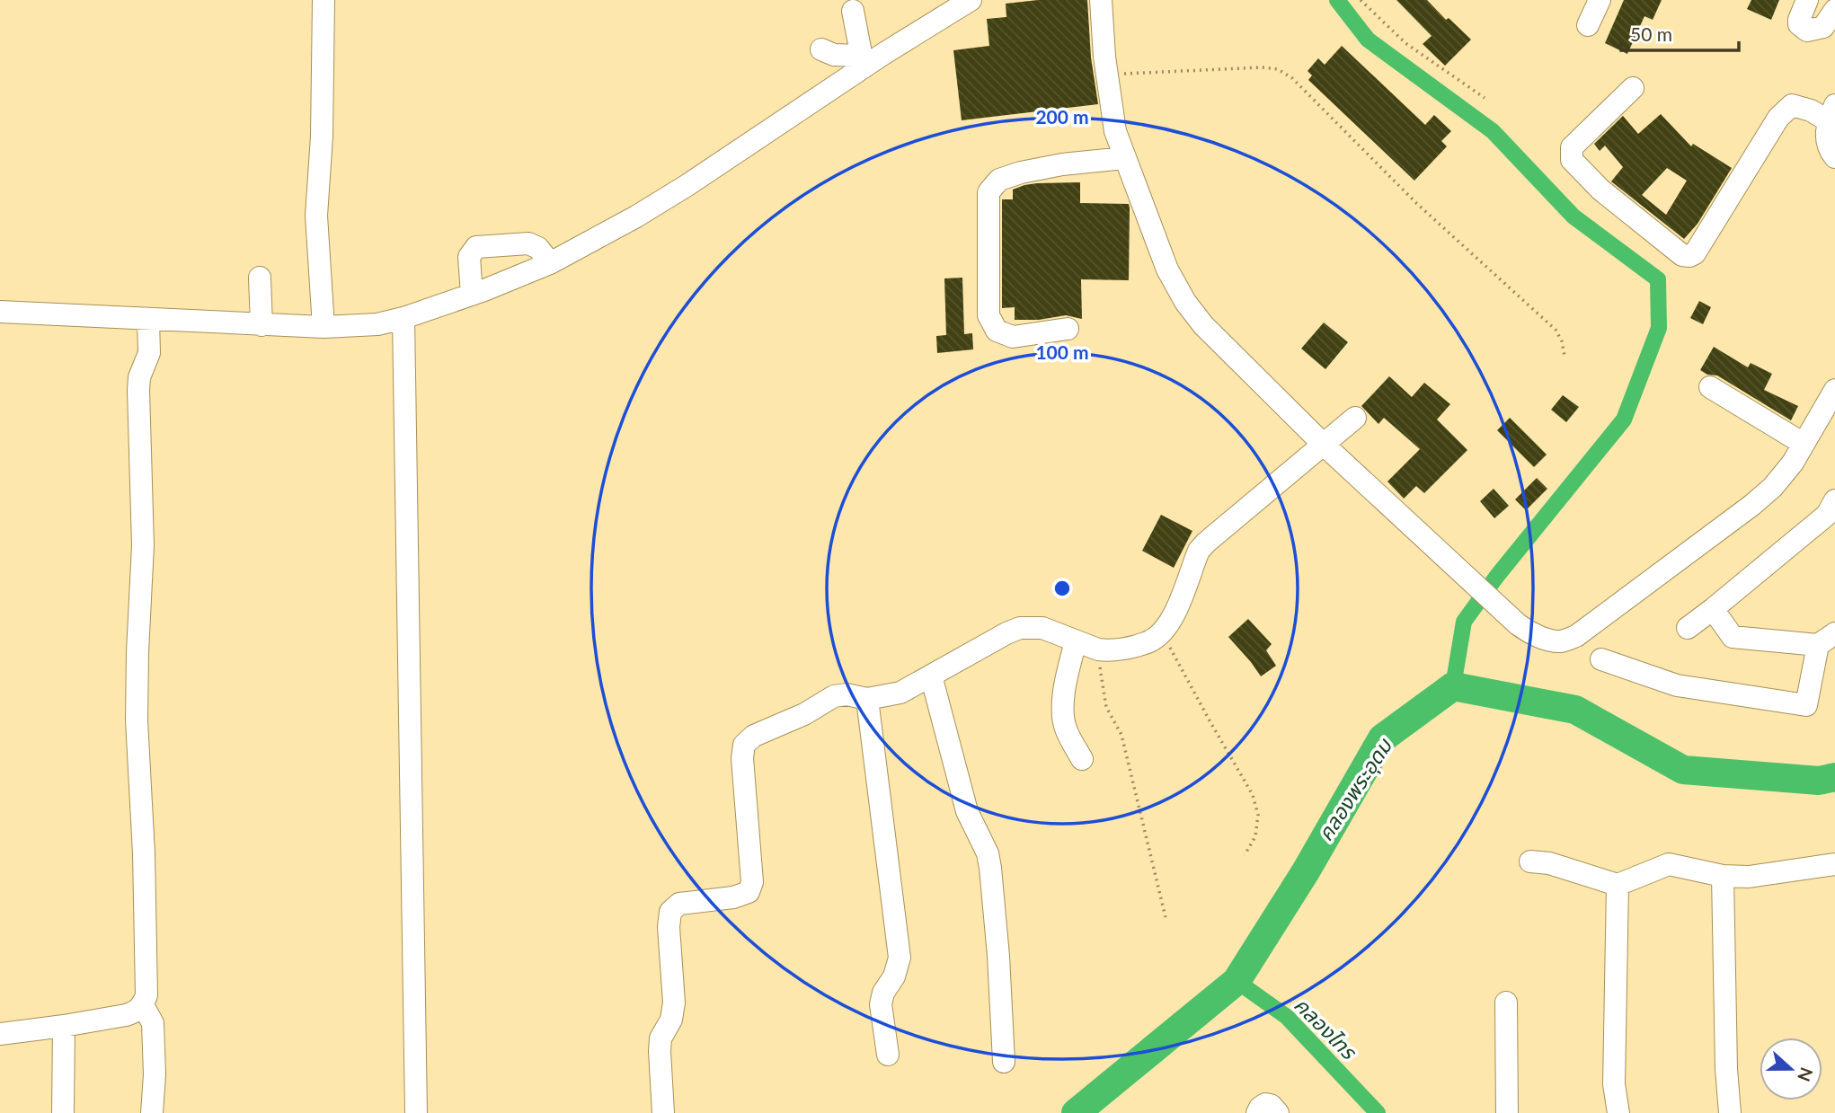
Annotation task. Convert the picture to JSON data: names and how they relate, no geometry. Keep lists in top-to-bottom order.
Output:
{
  "water": ["คลองพระอุดม", "คลองไทร"],
  "scale_bar": "50 m",
  "north": "right",
  "rings": ["200 m", "100 m"]
}
